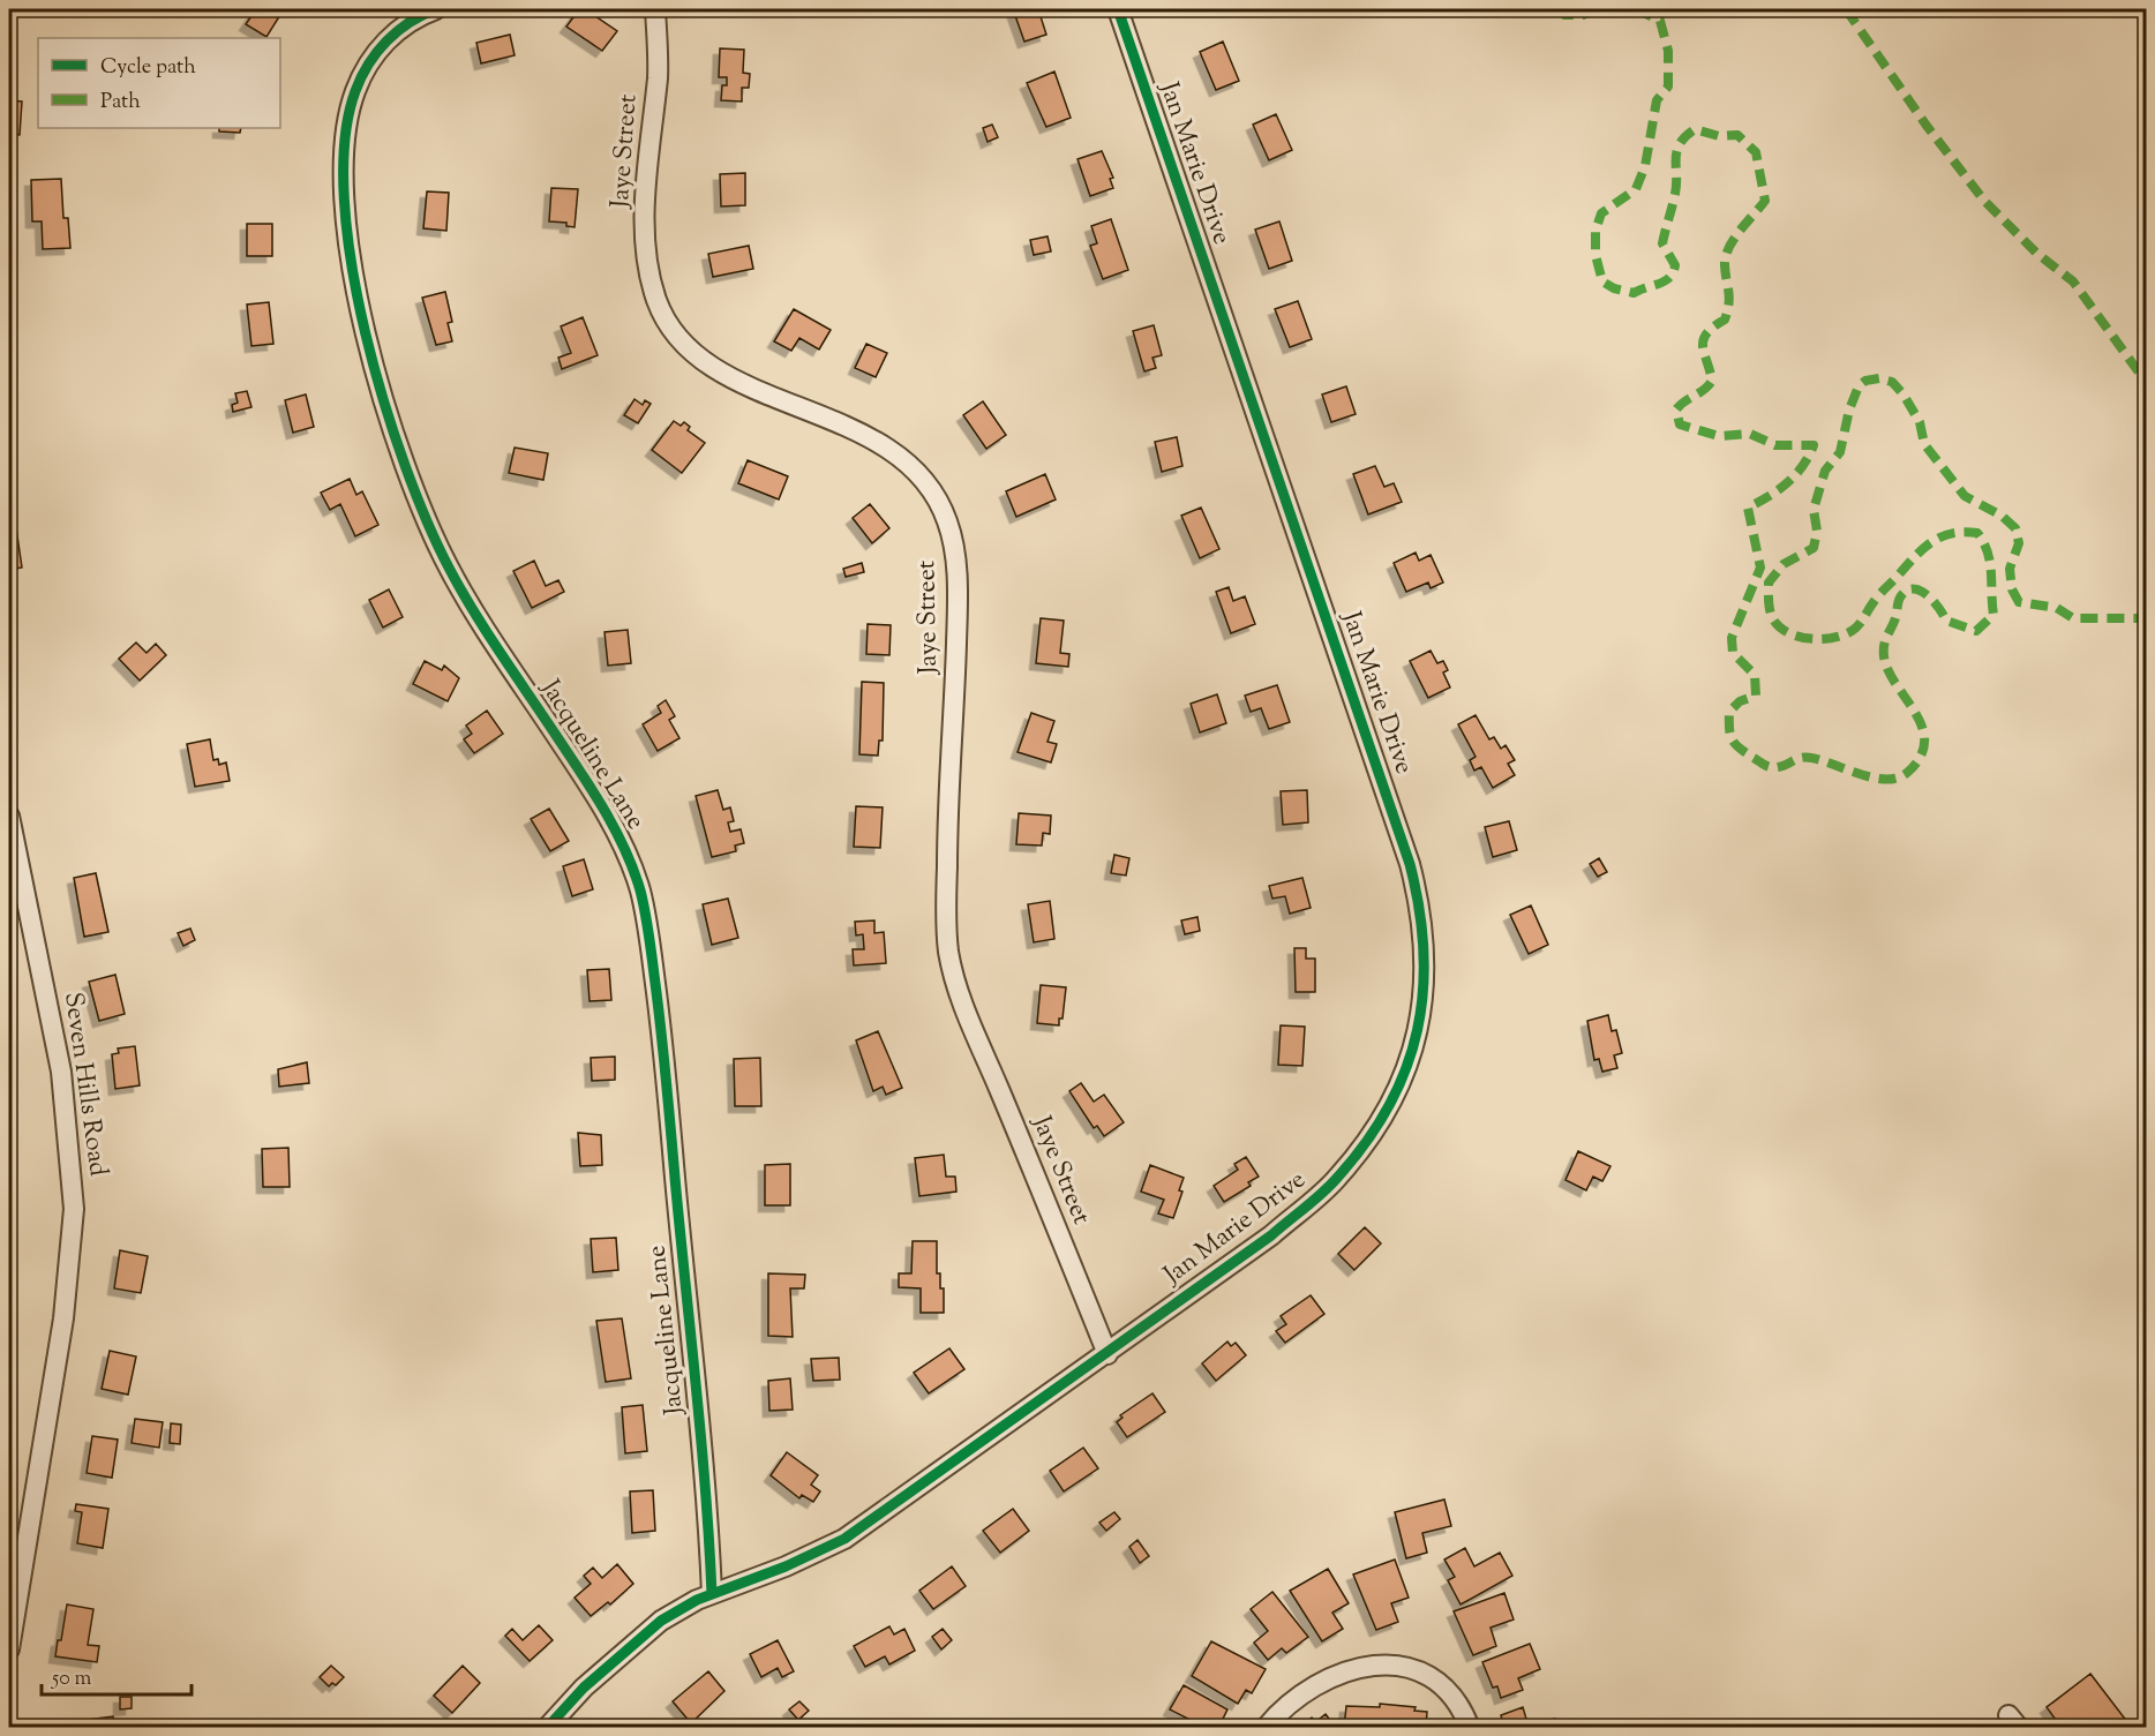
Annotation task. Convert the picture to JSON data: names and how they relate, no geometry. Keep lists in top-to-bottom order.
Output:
{
  "streets": {
    "street": [
      "Jaye Street",
      "Jan Marie Drive",
      "Jacqueline Lane",
      "Seven Hills Road"
    ]
  },
  "crossings": [
    ["Jaye Street", "Jan Marie Drive"],
    ["Jan Marie Drive", "Jacqueline Lane"]
  ],
  "legend": ["Cycle path", "Path"],
  "scale_bar": "50 m"
}
